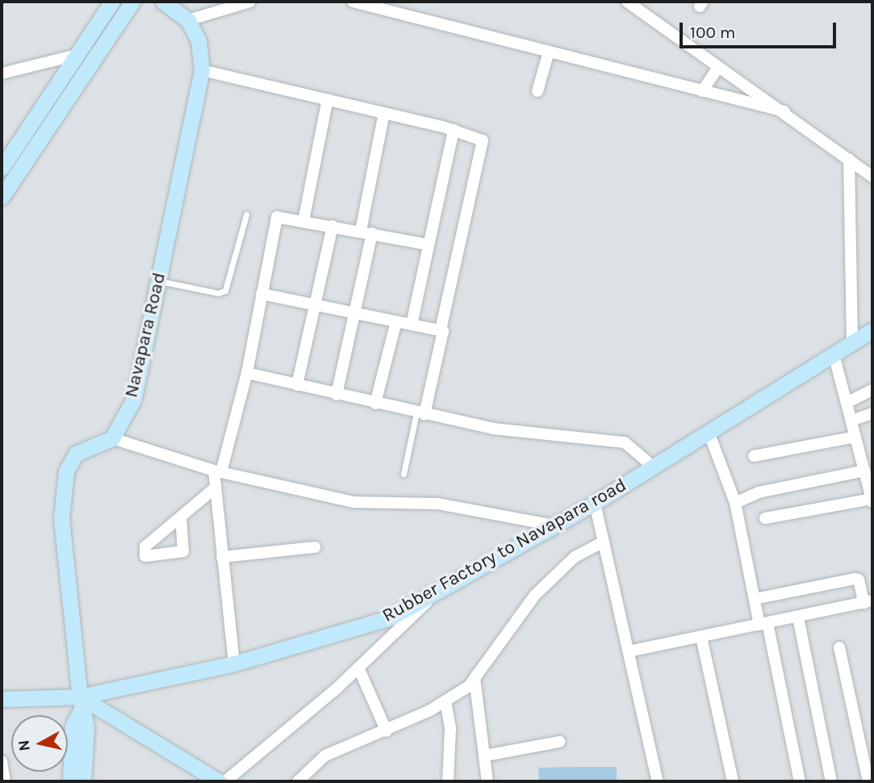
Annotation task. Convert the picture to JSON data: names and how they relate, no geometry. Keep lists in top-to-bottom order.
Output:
{
  "streets": {
    "street": ["Navapara Road", "Rubber Factory to Navapara road"]
  },
  "scale_bar": "100 m",
  "north": "left"
}
